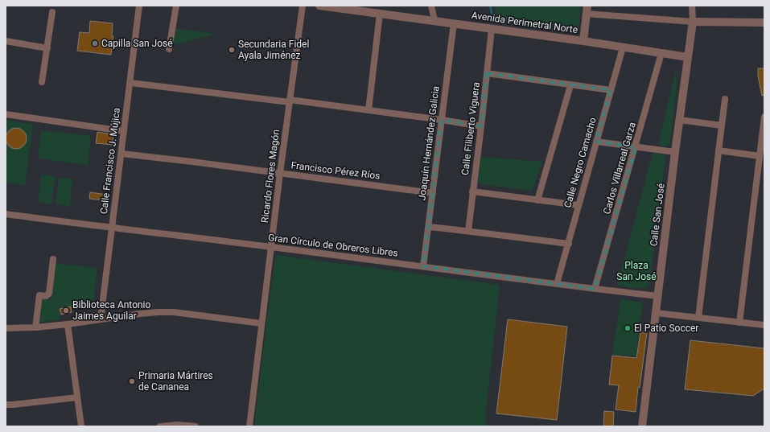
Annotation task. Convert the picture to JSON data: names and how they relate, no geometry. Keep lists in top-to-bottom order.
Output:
{
  "streets": {
    "street": [
      "Avenida Perimetral Norte",
      "Calle Filiberto Viguera",
      "Joaquín Hernández Galicia",
      "Calle Francisco J. Mújica",
      "Calle Negro Camacho",
      "Carlos Villarreal Garza",
      "Francisco Pérez Ríos",
      "Ricardo Flores Magón",
      "Calle San José",
      "Gran Círculo de Obreros Libres"
    ]
  },
  "crossings": [
    ["Avenida Perimetral Norte", "Calle Filiberto Viguera"],
    ["Avenida Perimetral Norte", "Joaquín Hernández Galicia"],
    ["Avenida Perimetral Norte", "Calle Negro Camacho"],
    ["Avenida Perimetral Norte", "Carlos Villarreal Garza"],
    ["Avenida Perimetral Norte", "Calle San José"],
    ["Joaquín Hernández Galicia", "Francisco Pérez Ríos"],
    ["Joaquín Hernández Galicia", "Gran Círculo de Obreros Libres"],
    ["Calle Francisco J. Mújica", "Francisco Pérez Ríos"],
    ["Calle Francisco J. Mújica", "Gran Círculo de Obreros Libres"],
    ["Calle Negro Camacho", "Gran Círculo de Obreros Libres"],
    ["Carlos Villarreal Garza", "Gran Círculo de Obreros Libres"],
    ["Francisco Pérez Ríos", "Ricardo Flores Magón"],
    ["Ricardo Flores Magón", "Gran Círculo de Obreros Libres"],
    ["Calle San José", "Gran Círculo de Obreros Libres"]
  ],
  "parks": ["Plaza San José"],
  "places": [
    "Capilla San José",
    "Secundaria Fidel Ayala Jiménez",
    "Biblioteca Antonio Jaimes Aguilar",
    "El Patio Soccer",
    "Primaria Mártires de Cananea"
  ]
}
